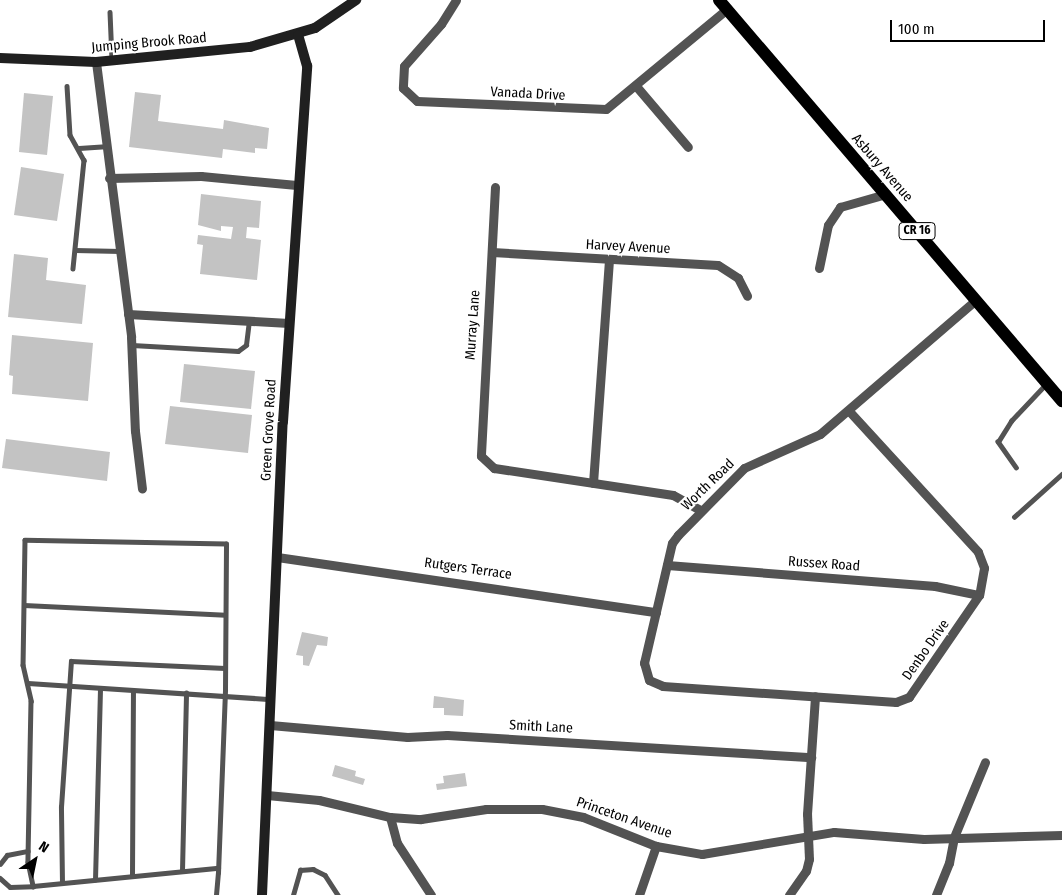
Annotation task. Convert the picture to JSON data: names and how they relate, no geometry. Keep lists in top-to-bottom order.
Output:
{
  "streets": {
    "main road": ["Asbury Avenue", "CR 16"],
    "street": [
      "Jumping Brook Road",
      "Vanada Drive",
      "Harvey Avenue",
      "Murray Lane",
      "Green Grove Road",
      "Worth Road",
      "Russex Road",
      "Rutgers Terrace",
      "Denbo Drive",
      "Smith Lane",
      "Princeton Avenue"
    ]
  },
  "crossings": [
    ["Jumping Brook Road", "Green Grove Road"],
    ["Vanada Drive", "Asbury Avenue"],
    ["Asbury Avenue", "Worth Road"],
    ["Harvey Avenue", "Murray Lane"],
    ["Green Grove Road", "Rutgers Terrace"],
    ["Green Grove Road", "Smith Lane"],
    ["Green Grove Road", "Princeton Avenue"],
    ["Worth Road", "Russex Road"],
    ["Worth Road", "Rutgers Terrace"],
    ["Worth Road", "Denbo Drive"],
    ["Russex Road", "Denbo Drive"]
  ],
  "scale_bar": "100 m",
  "north": "top right"
}
